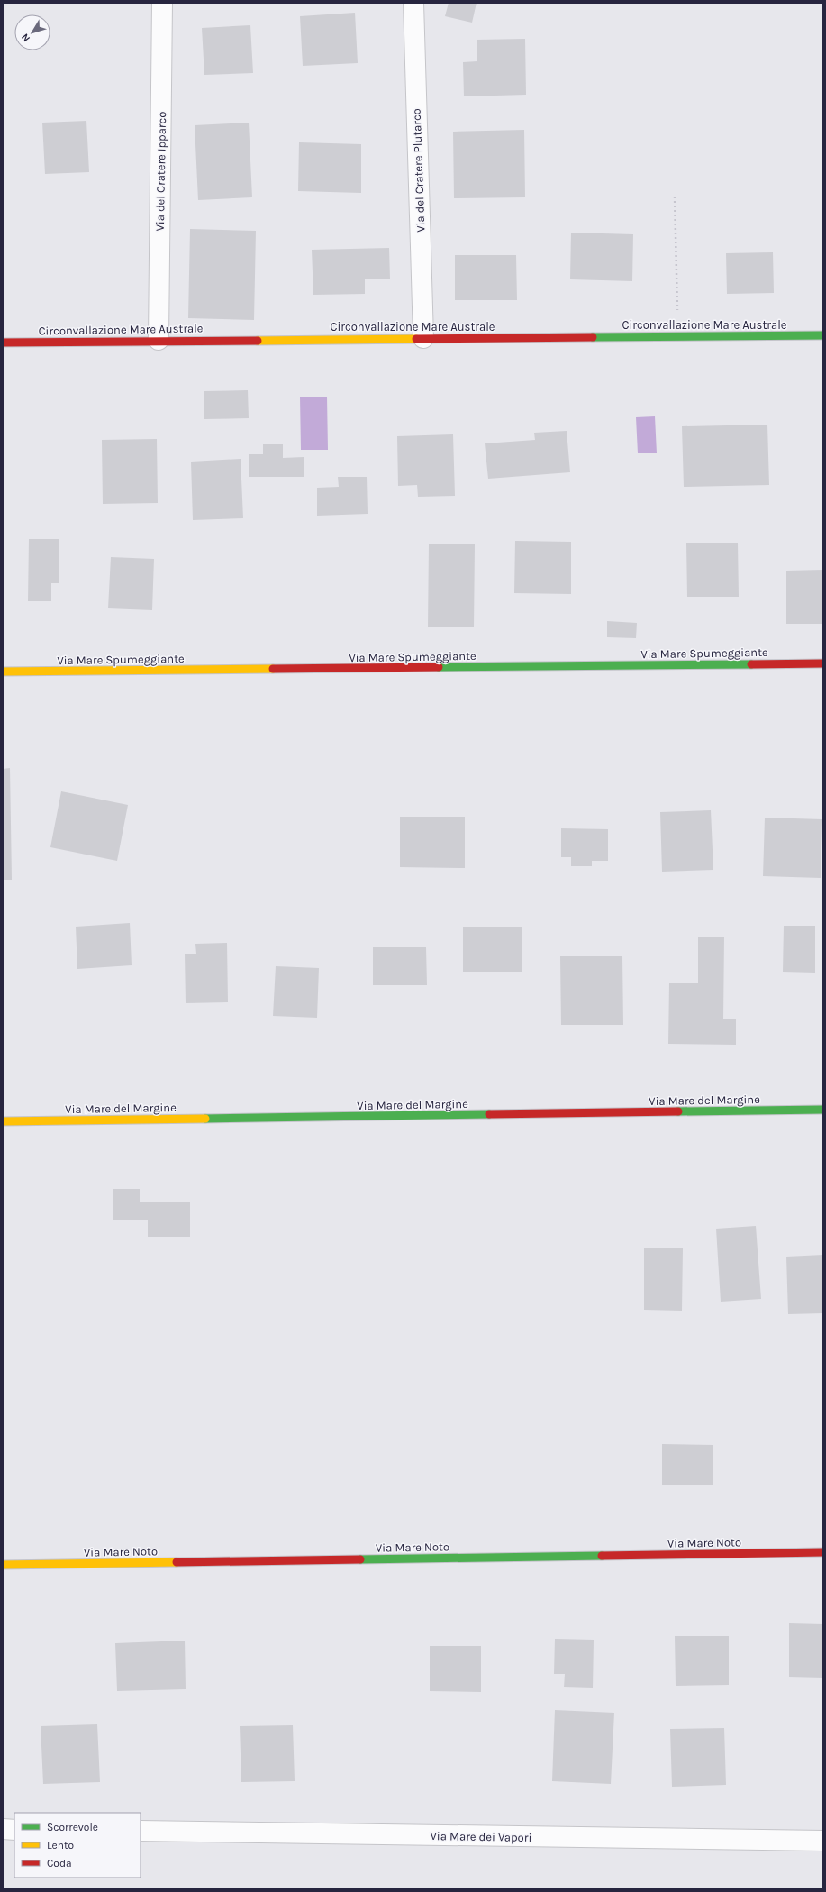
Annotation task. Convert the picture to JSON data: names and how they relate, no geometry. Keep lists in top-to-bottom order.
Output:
{
  "streets": {
    "street": [
      "Via del Cratere Plutarco",
      "Via del Cratere Ipparco",
      "Circonvallazione Mare Australe",
      "Via Mare Spumeggiante",
      "Via Mare del Margine",
      "Via Mare Noto",
      "Via Mare dei Vapori"
    ]
  },
  "crossings": [
    ["Via del Cratere Plutarco", "Circonvallazione Mare Australe"],
    ["Via del Cratere Ipparco", "Circonvallazione Mare Australe"]
  ],
  "legend": ["Scorrevole", "Lento", "Coda"],
  "north": "bottom left"
}
